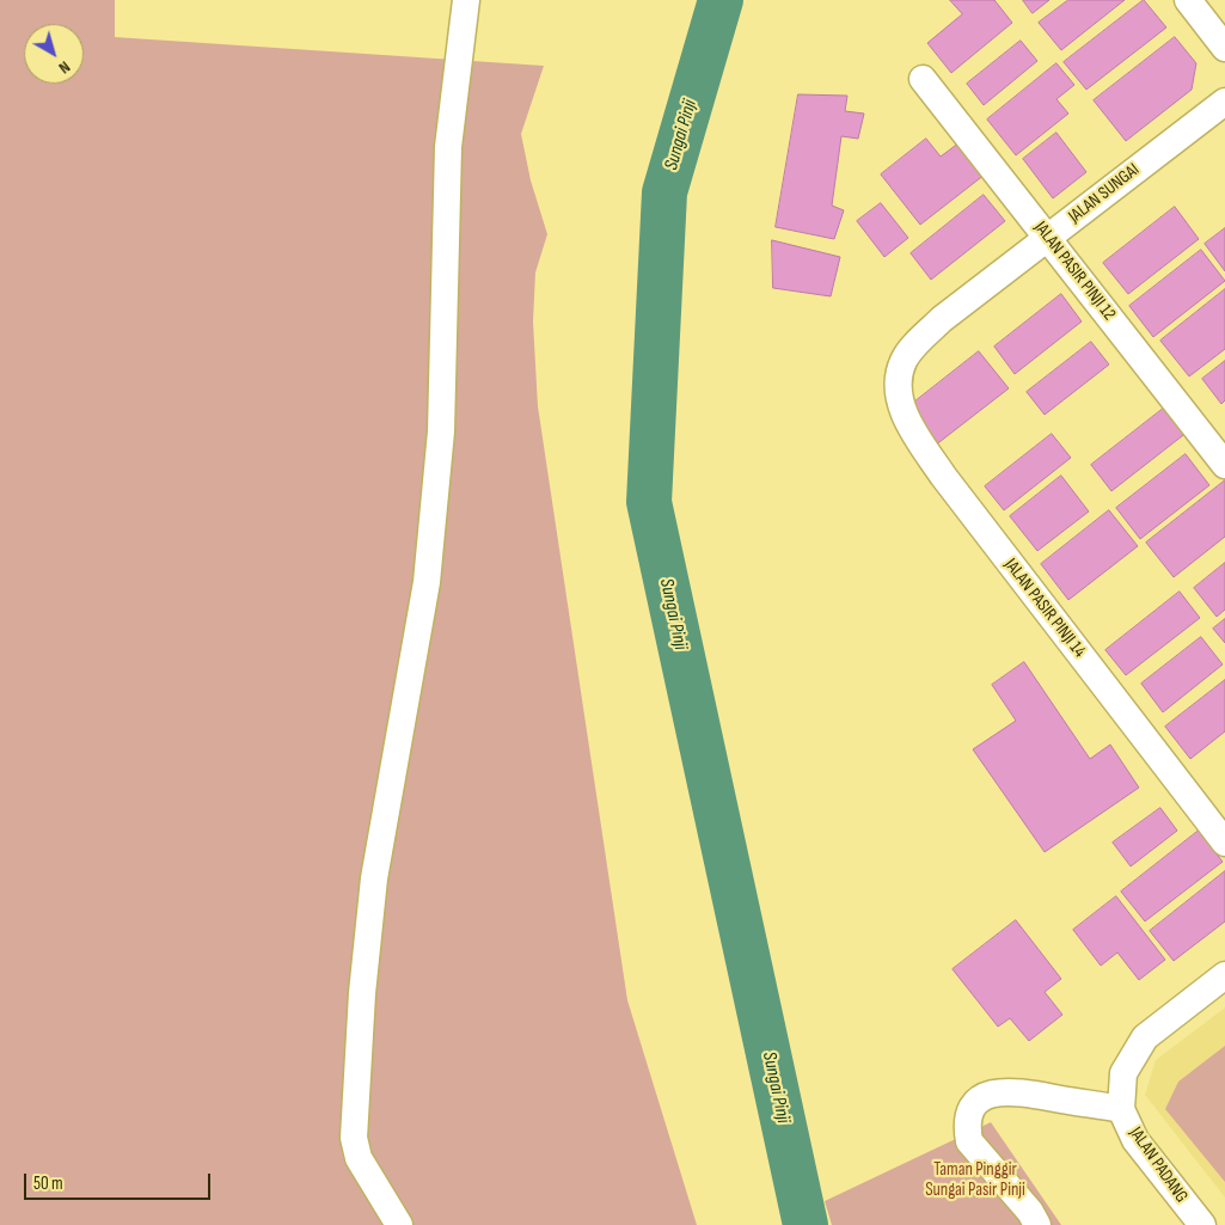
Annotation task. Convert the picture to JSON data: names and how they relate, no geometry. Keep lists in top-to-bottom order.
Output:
{
  "streets": {
    "street": [
      "JALAN SUNGAI",
      "JALAN PASIR PINJI 12",
      "JALAN PASIR PINJI 14",
      "JALAN PADANG"
    ]
  },
  "crossings": [
    ["JALAN SUNGAI", "JALAN PASIR PINJI 12"],
    ["JALAN SUNGAI", "JALAN PASIR PINJI 14"]
  ],
  "water": ["Sungai Pinji"],
  "parks": ["Taman Pinggir Sungai Pasir Pinji"],
  "scale_bar": "50 m",
  "north": "bottom right"
}
